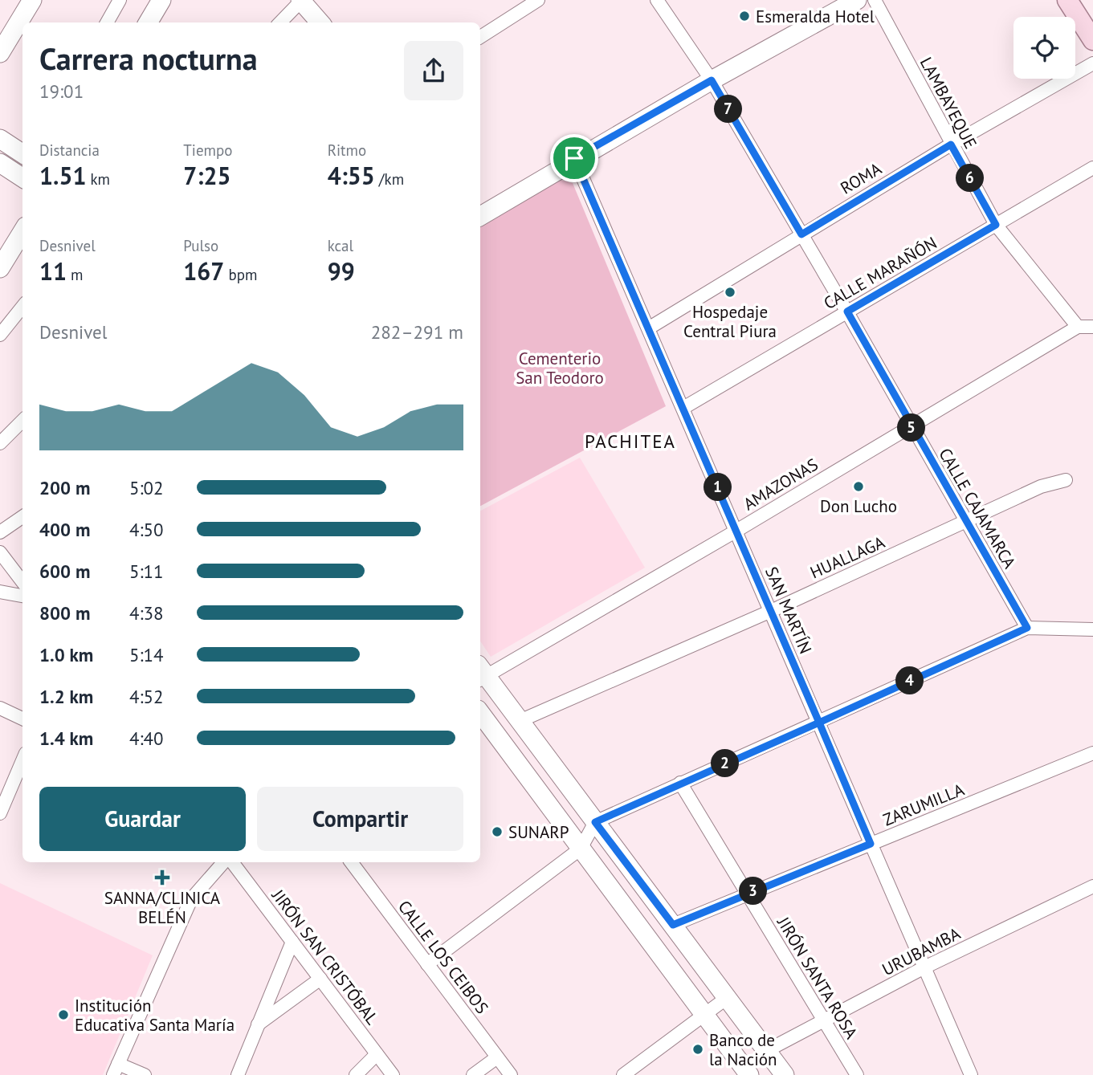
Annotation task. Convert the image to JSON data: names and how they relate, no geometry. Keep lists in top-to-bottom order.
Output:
{
  "streets": {
    "street": [
      "LAMBAYEQUE",
      "ROMA",
      "CALLE MARAÑÓN",
      "AMAZONAS",
      "CALLE CAJAMARCA",
      "HUALLAGA",
      "SAN MARTÍN",
      "ZARUMILLA",
      "URUBAMBA",
      "JIRÓN SAN CRISTÓBAL",
      "CALLE LOS CEIBOS",
      "JIRÓN SANTA ROSA"
    ]
  },
  "crossings": [
    ["LAMBAYEQUE", "ROMA"],
    ["LAMBAYEQUE", "CALLE MARAÑÓN"],
    ["LAMBAYEQUE", "AMAZONAS"],
    ["ROMA", "CALLE CAJAMARCA"],
    ["ROMA", "SAN MARTÍN"],
    ["CALLE MARAÑÓN", "CALLE CAJAMARCA"],
    ["CALLE MARAÑÓN", "SAN MARTÍN"],
    ["AMAZONAS", "CALLE CAJAMARCA"],
    ["AMAZONAS", "SAN MARTÍN"],
    ["CALLE CAJAMARCA", "HUALLAGA"],
    ["HUALLAGA", "SAN MARTÍN"],
    ["SAN MARTÍN", "ZARUMILLA"],
    ["SAN MARTÍN", "URUBAMBA"],
    ["ZARUMILLA", "JIRÓN SANTA ROSA"],
    ["URUBAMBA", "JIRÓN SANTA ROSA"]
  ],
  "districts": ["PACHITEA"],
  "parks": ["Cementerio San Teodoro"],
  "places": {
    "other": [
      "Esmeralda Hotel",
      "Hospedaje Central Piura",
      "Don Lucho",
      "SUNARP",
      "Institución Educativa Santa María",
      "Banco de la Nación"
    ],
    "health": ["SANNA/CLINICA BELÉN"]
  },
  "page": {
    "heading": ["Carrera nocturna", "19:01"],
    "pins": [
      "7",
      "6",
      "5",
      "1",
      "4",
      "2",
      "3"
    ],
    "stats": [
      ["Distancia", "1.51 km"],
      ["Tiempo", "7:25"],
      ["Ritmo", "4:55 /km"],
      ["Desnivel", "11 m"],
      ["Pulso", "167 bpm"],
      ["kcal", "99"]
    ],
    "chart": ["Desnivel", "282–291 m"],
    "list": [
      {
        "name": "200 m",
        "note": "5:02"
      },
      {
        "name": "400 m",
        "note": "4:50"
      },
      {
        "name": "600 m",
        "note": "5:11"
      },
      {
        "name": "800 m",
        "note": "4:38"
      },
      {
        "name": "1.0 km",
        "note": "5:14"
      },
      {
        "name": "1.2 km",
        "note": "4:52"
      },
      {
        "name": "1.4 km",
        "note": "4:40"
      }
    ],
    "buttons": ["Guardar", "Compartir"]
  }
}
